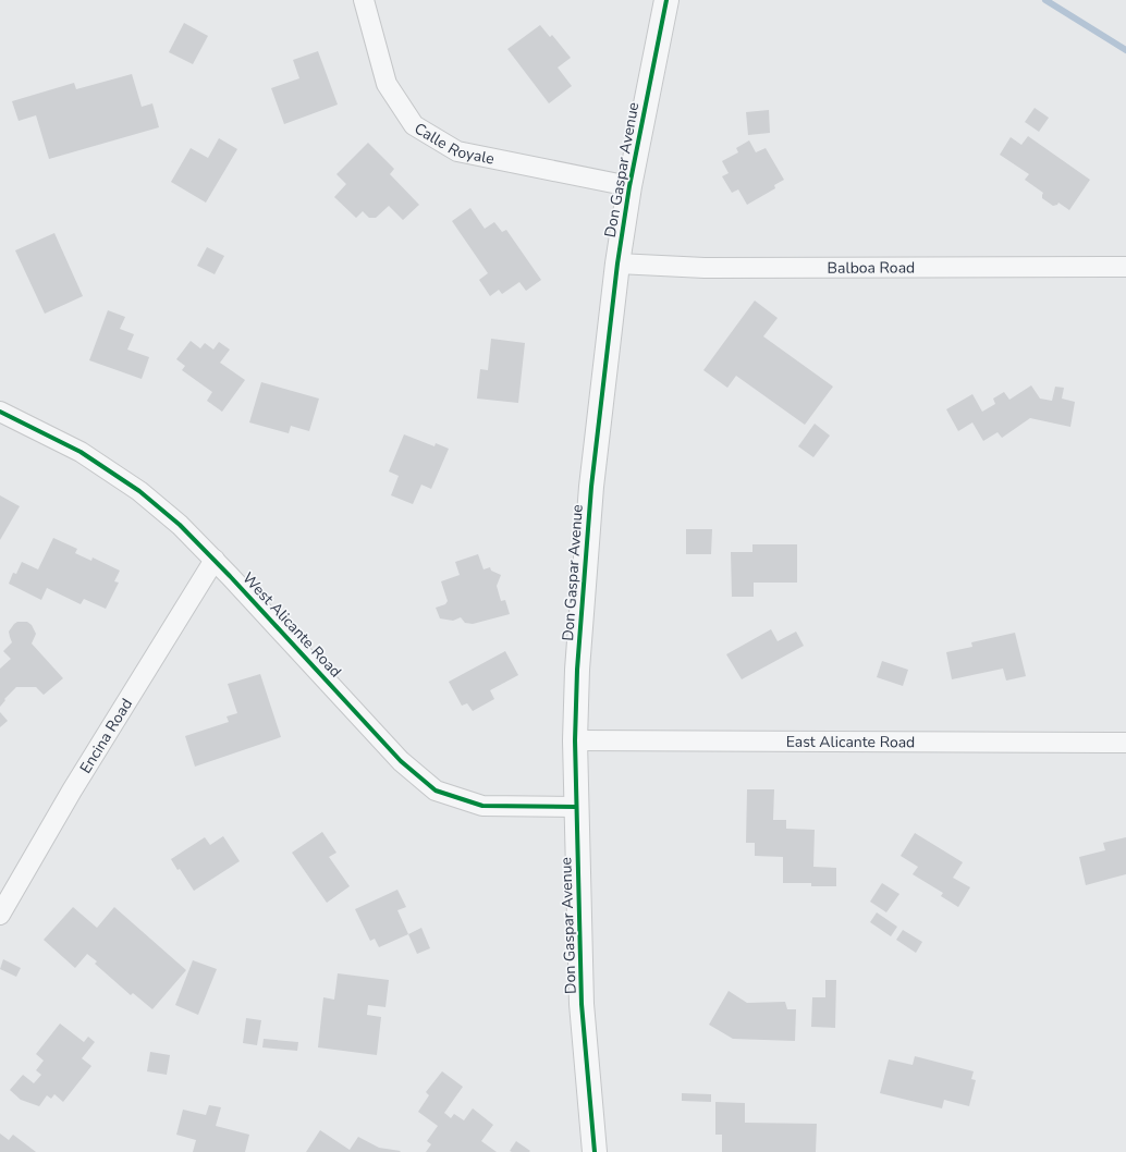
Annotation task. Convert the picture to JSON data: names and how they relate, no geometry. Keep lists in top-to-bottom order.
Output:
{
  "streets": {
    "street": [
      "Calle Royale",
      "Don Gaspar Avenue",
      "Balboa Road",
      "West Alicante Road",
      "Encina Road",
      "East Alicante Road"
    ]
  },
  "crossings": [
    ["Calle Royale", "Don Gaspar Avenue"],
    ["Don Gaspar Avenue", "Balboa Road"],
    ["Don Gaspar Avenue", "West Alicante Road"],
    ["Don Gaspar Avenue", "East Alicante Road"],
    ["West Alicante Road", "Encina Road"]
  ]
}
